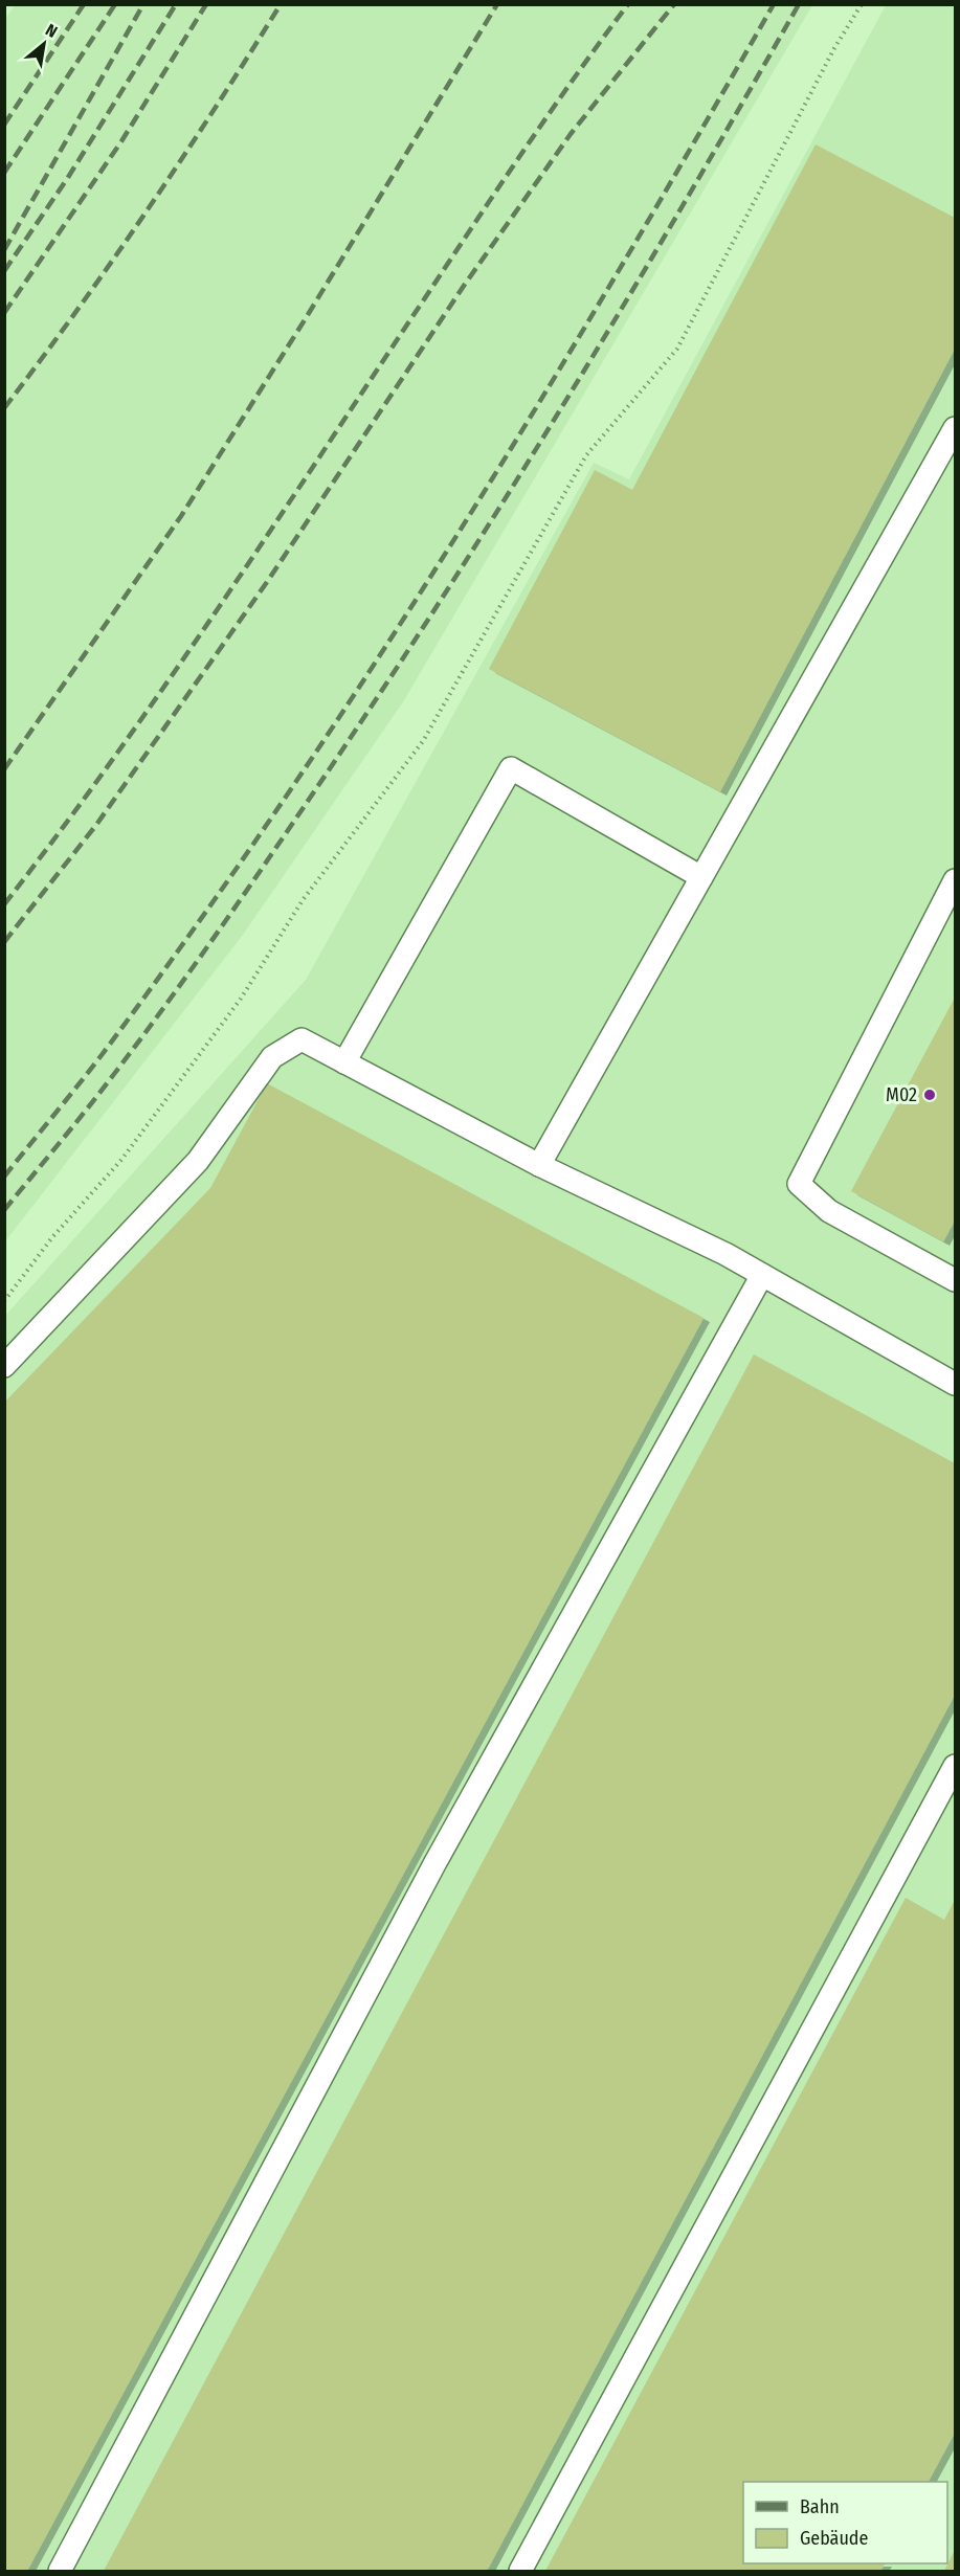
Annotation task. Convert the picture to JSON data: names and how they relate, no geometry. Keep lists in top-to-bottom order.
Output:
{
  "places": ["M02"],
  "legend": ["Bahn", "Gebäude"],
  "north": "top right"
}
